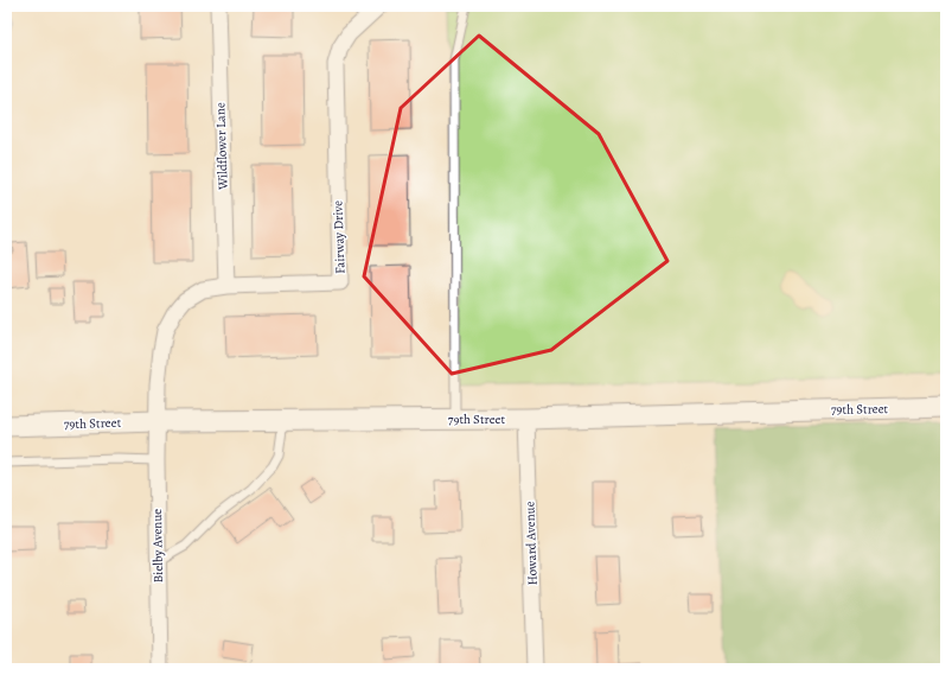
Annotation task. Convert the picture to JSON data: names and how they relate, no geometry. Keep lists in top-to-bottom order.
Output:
{
  "streets": {
    "street": [
      "Wildflower Lane",
      "Fairway Drive",
      "79th Street",
      "Howard Avenue",
      "Bielby Avenue"
    ]
  },
  "crossings": [
    ["Wildflower Lane", "Fairway Drive"],
    ["Fairway Drive", "79th Street"],
    ["Fairway Drive", "Bielby Avenue"],
    ["79th Street", "Howard Avenue"],
    ["79th Street", "Bielby Avenue"]
  ]
}
